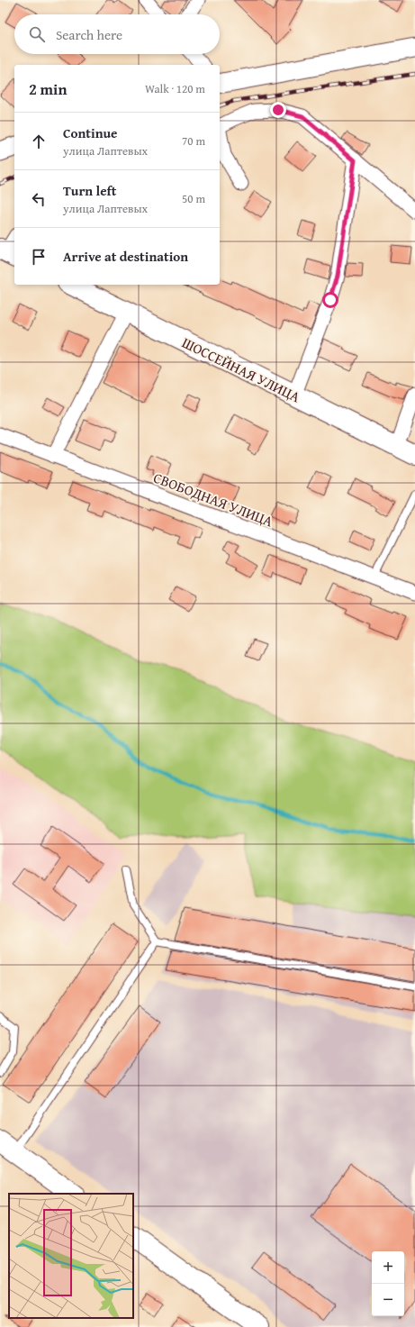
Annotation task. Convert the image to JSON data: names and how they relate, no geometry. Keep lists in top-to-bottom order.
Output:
{
  "streets": {
    "main road": ["ШОССЕЙНАЯ УЛИЦА"],
    "street": ["СВОБОДНАЯ УЛИЦА"]
  },
  "page": {
    "search": "Search here",
    "heading": ["2 min", "Walk · 120 m"],
    "list": [
      ["Continue", "улица Лаптевых", "70 m"],
      ["Turn left", "улица Лаптевых", "50 m"],
      "Arrive at destination"
    ],
    "map_buttons": ["+", "−"]
  }
}
